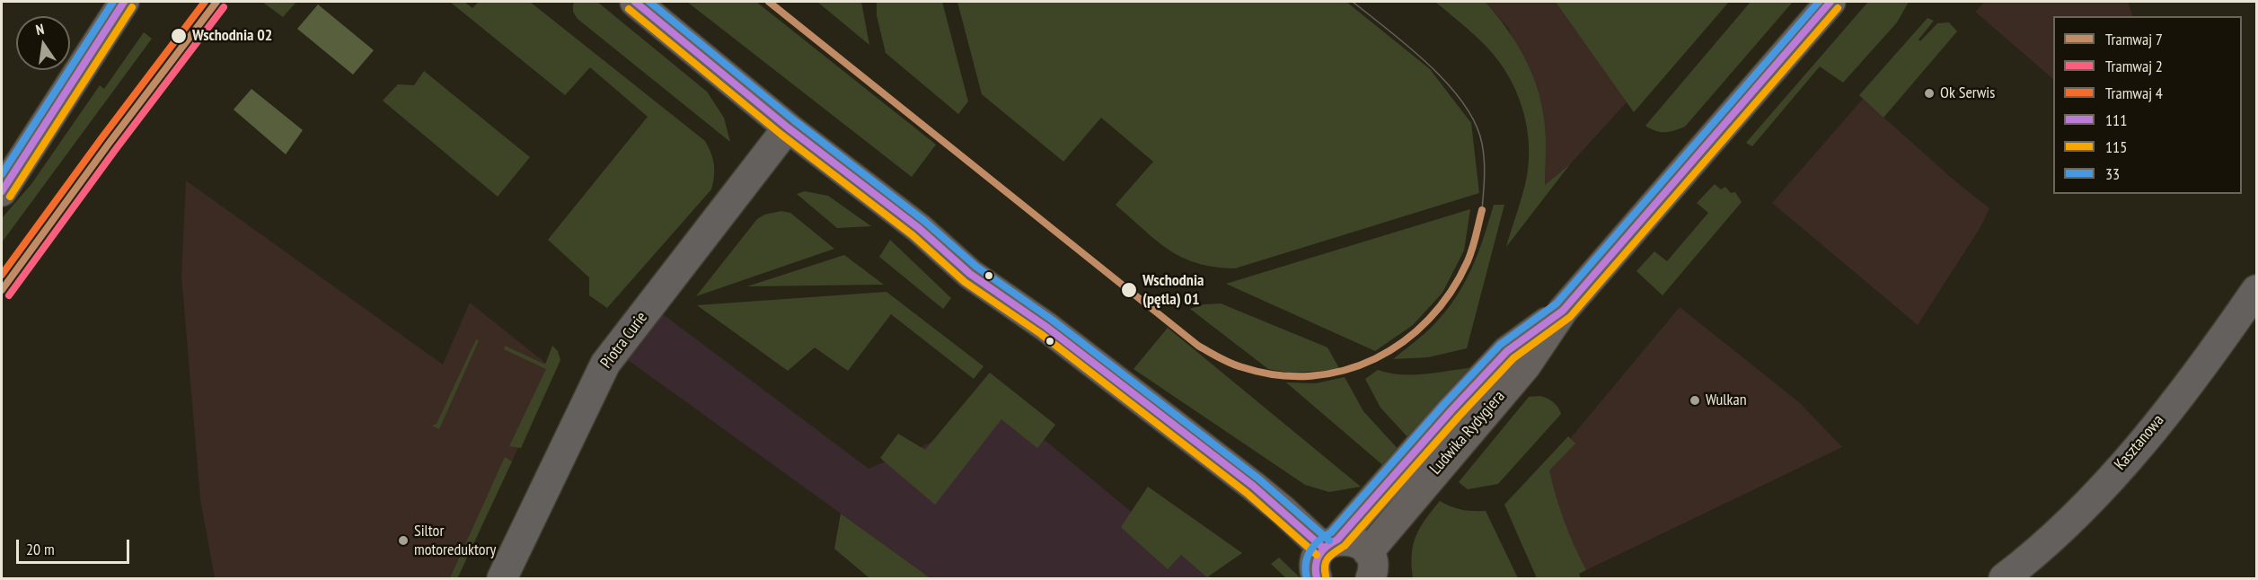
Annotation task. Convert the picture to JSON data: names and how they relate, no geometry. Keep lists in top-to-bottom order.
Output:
{
  "streets": {
    "street": ["Piotra Curie", "Ludwika Rydygiera", "Kasztanowa"]
  },
  "places": [
    "Wschodnia 02",
    "Ok Serwis",
    "Wschodnia (pętla) 01",
    "Wulkan",
    "Siltor motoreduktory"
  ],
  "lines": [
    "tram line 7",
    "tram line 4",
    "transit line 111",
    "transit line 33",
    "tram line 2",
    "transit line 115"
  ],
  "legend": [
    "Tramwaj 7",
    "Tramwaj 2",
    "Tramwaj 4",
    "111",
    "115",
    "33"
  ],
  "scale_bar": "20 m",
  "north": "top"
}
